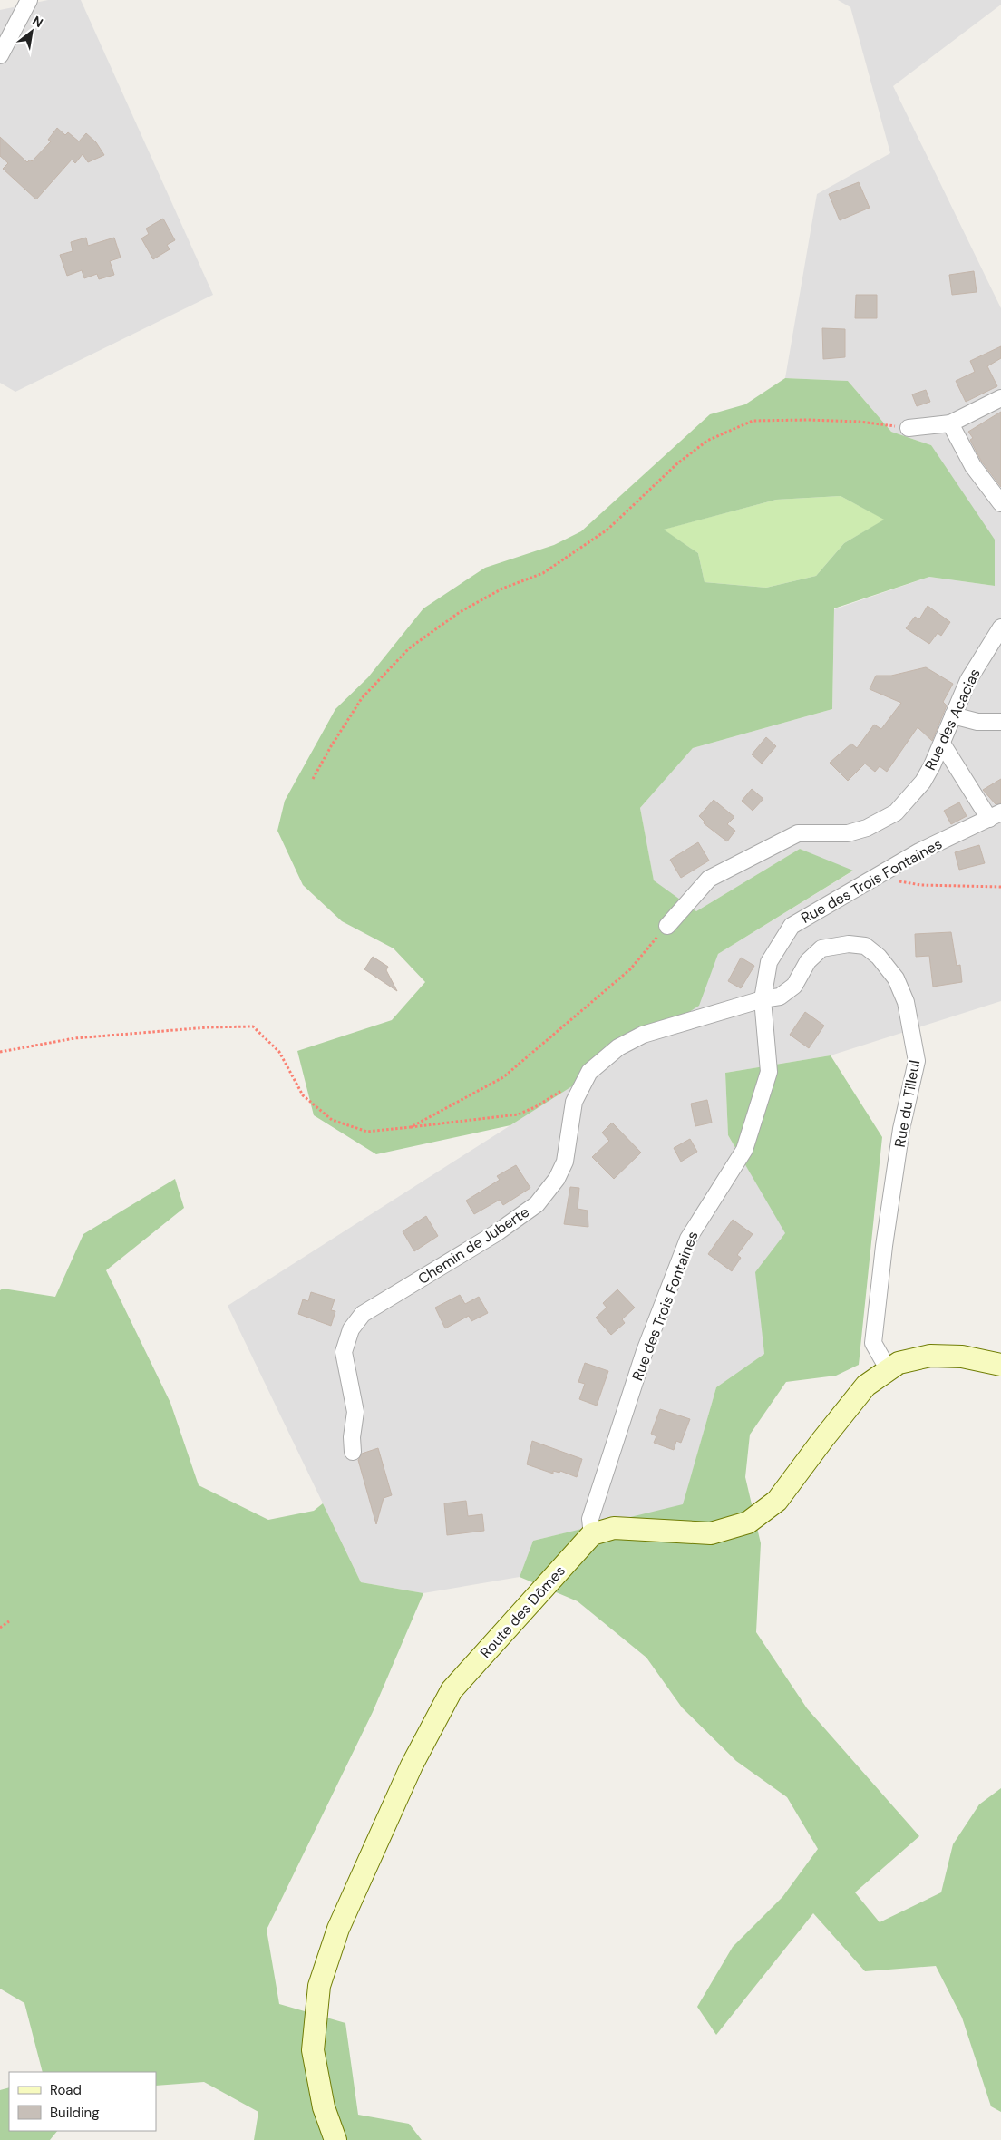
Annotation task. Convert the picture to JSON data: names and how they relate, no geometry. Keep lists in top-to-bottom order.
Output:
{
  "streets": {
    "street": [
      "Rue des Acacias",
      "Rue des Trois Fontaines",
      "Rue du Tilleul",
      "Chemin de Juberte",
      "Route des Dômes"
    ]
  },
  "crossings": [
    ["Rue des Trois Fontaines", "Rue du Tilleul"],
    ["Rue des Trois Fontaines", "Chemin de Juberte"],
    ["Rue des Trois Fontaines", "Route des Dômes"],
    ["Rue du Tilleul", "Chemin de Juberte"]
  ],
  "legend": ["Road", "Building"],
  "north": "top right"
}
